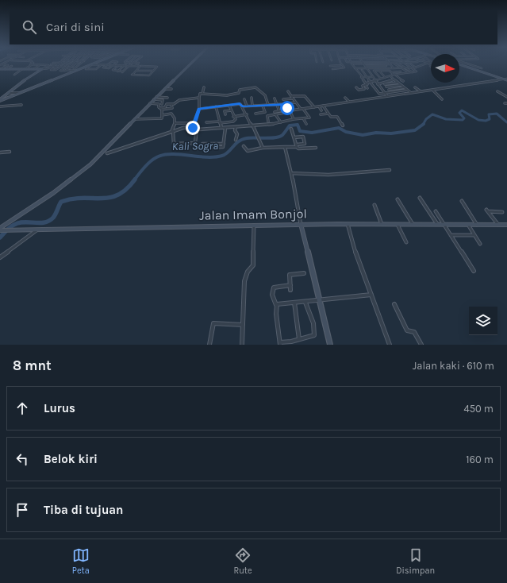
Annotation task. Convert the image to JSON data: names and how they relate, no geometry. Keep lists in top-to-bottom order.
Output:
{
  "streets": {
    "street": ["Jalan Imam Bonjol"]
  },
  "water": ["Kali Sogra"],
  "north": "right",
  "page": {
    "search": "Cari di sini",
    "heading": ["8 mnt", "Jalan kaki · 610 m"],
    "list": [
      ["Lurus", "450 m"],
      ["Belok kiri", "160 m"],
      "Tiba di tujuan"
    ],
    "nav": ["Peta", "Rute", "Disimpan"]
  }
}
